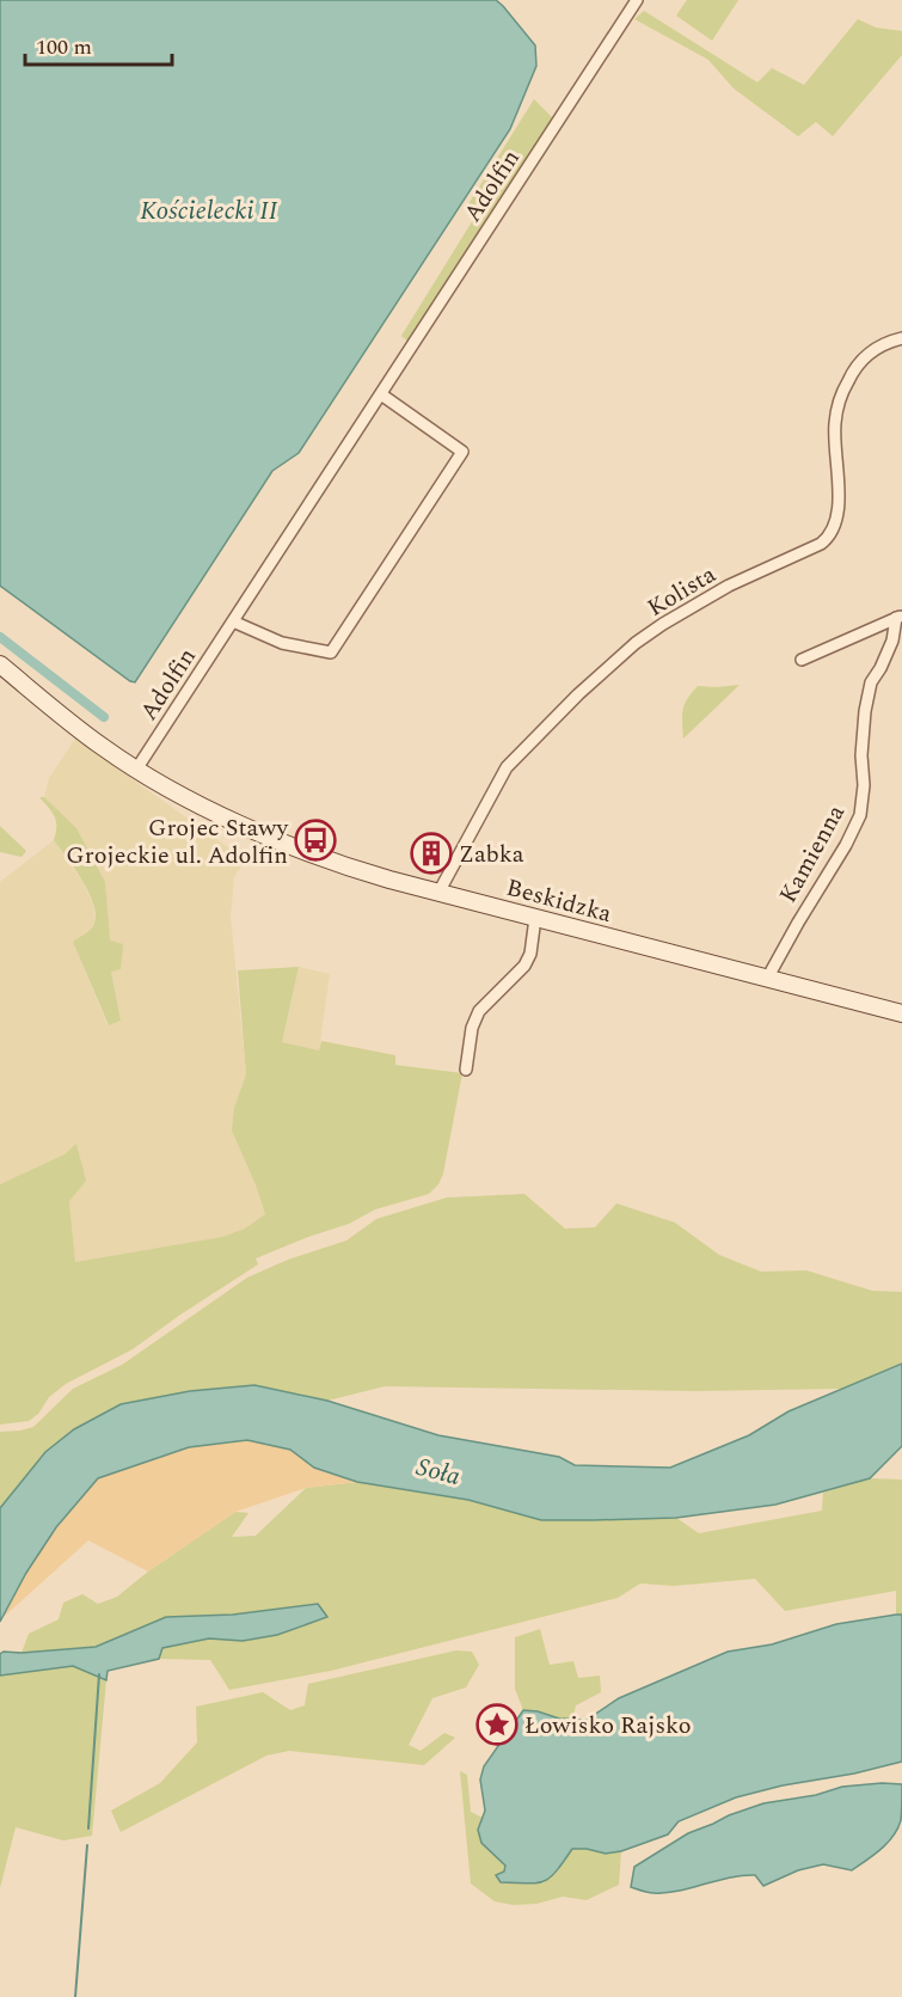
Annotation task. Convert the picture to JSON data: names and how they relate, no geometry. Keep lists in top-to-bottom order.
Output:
{
  "streets": {
    "main road": ["Beskidzka"],
    "street": ["Adolfin", "Kolista", "Kamienna"]
  },
  "crossings": [
    ["Adolfin", "Beskidzka"],
    ["Kolista", "Beskidzka"],
    ["Kamienna", "Beskidzka"]
  ],
  "water": ["Kościelecki II", "Soła"],
  "places": {
    "bus stop": ["Grojec Stawy Grojeckie ul. Adolfin"],
    "building": ["Zabka"],
    "place": ["Łowisko Rajsko"]
  },
  "scale_bar": "100 m"
}
